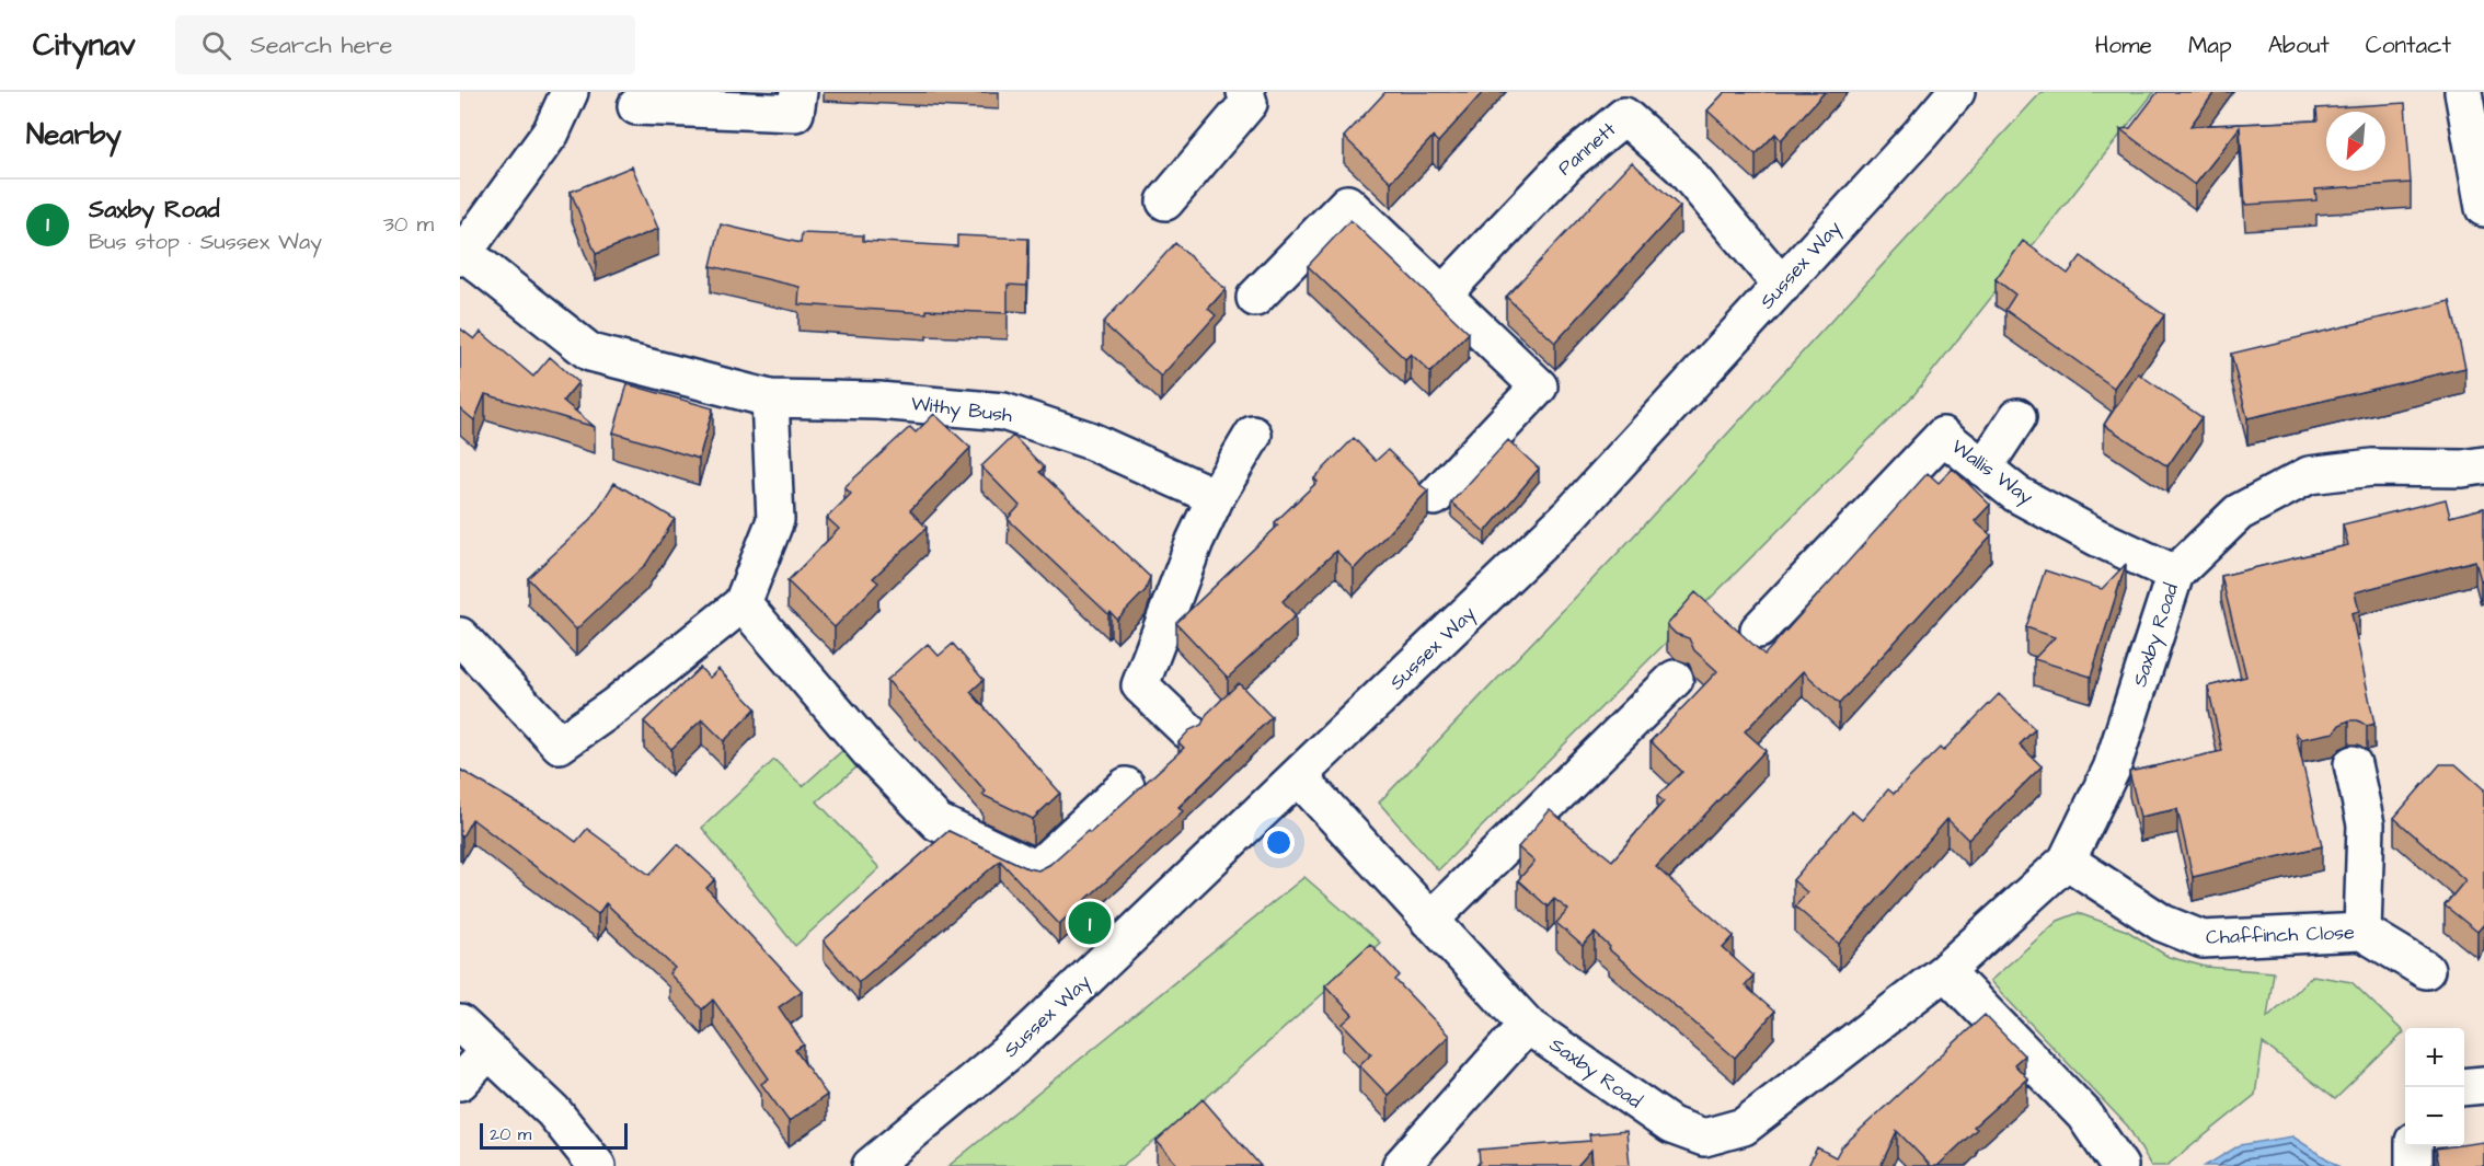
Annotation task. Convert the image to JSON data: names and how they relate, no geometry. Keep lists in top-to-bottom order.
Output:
{
  "streets": {
    "street": [
      "Pannett",
      "Sussex Way",
      "Withy Bush",
      "Wallis Way",
      "Saxby Road",
      "Chaffinch Close"
    ]
  },
  "crossings": [
    ["Pannett", "Sussex Way"],
    ["Sussex Way", "Saxby Road"],
    ["Wallis Way", "Saxby Road"],
    ["Saxby Road", "Chaffinch Close"]
  ],
  "scale_bar": "20 m",
  "north": "bottom left",
  "page": {
    "header": "Citynav",
    "search": "Search here",
    "nav": [
      "Home",
      "Map",
      "About",
      "Contact"
    ],
    "heading": "Nearby",
    "list": [
      {
        "mark": "1",
        "name": "Saxby Road",
        "note": "Bus stop · Sussex Way",
        "value": "30 m"
      }
    ],
    "pins": "1",
    "map_buttons": ["+", "−"],
    "scale": "20 m"
  }
}
